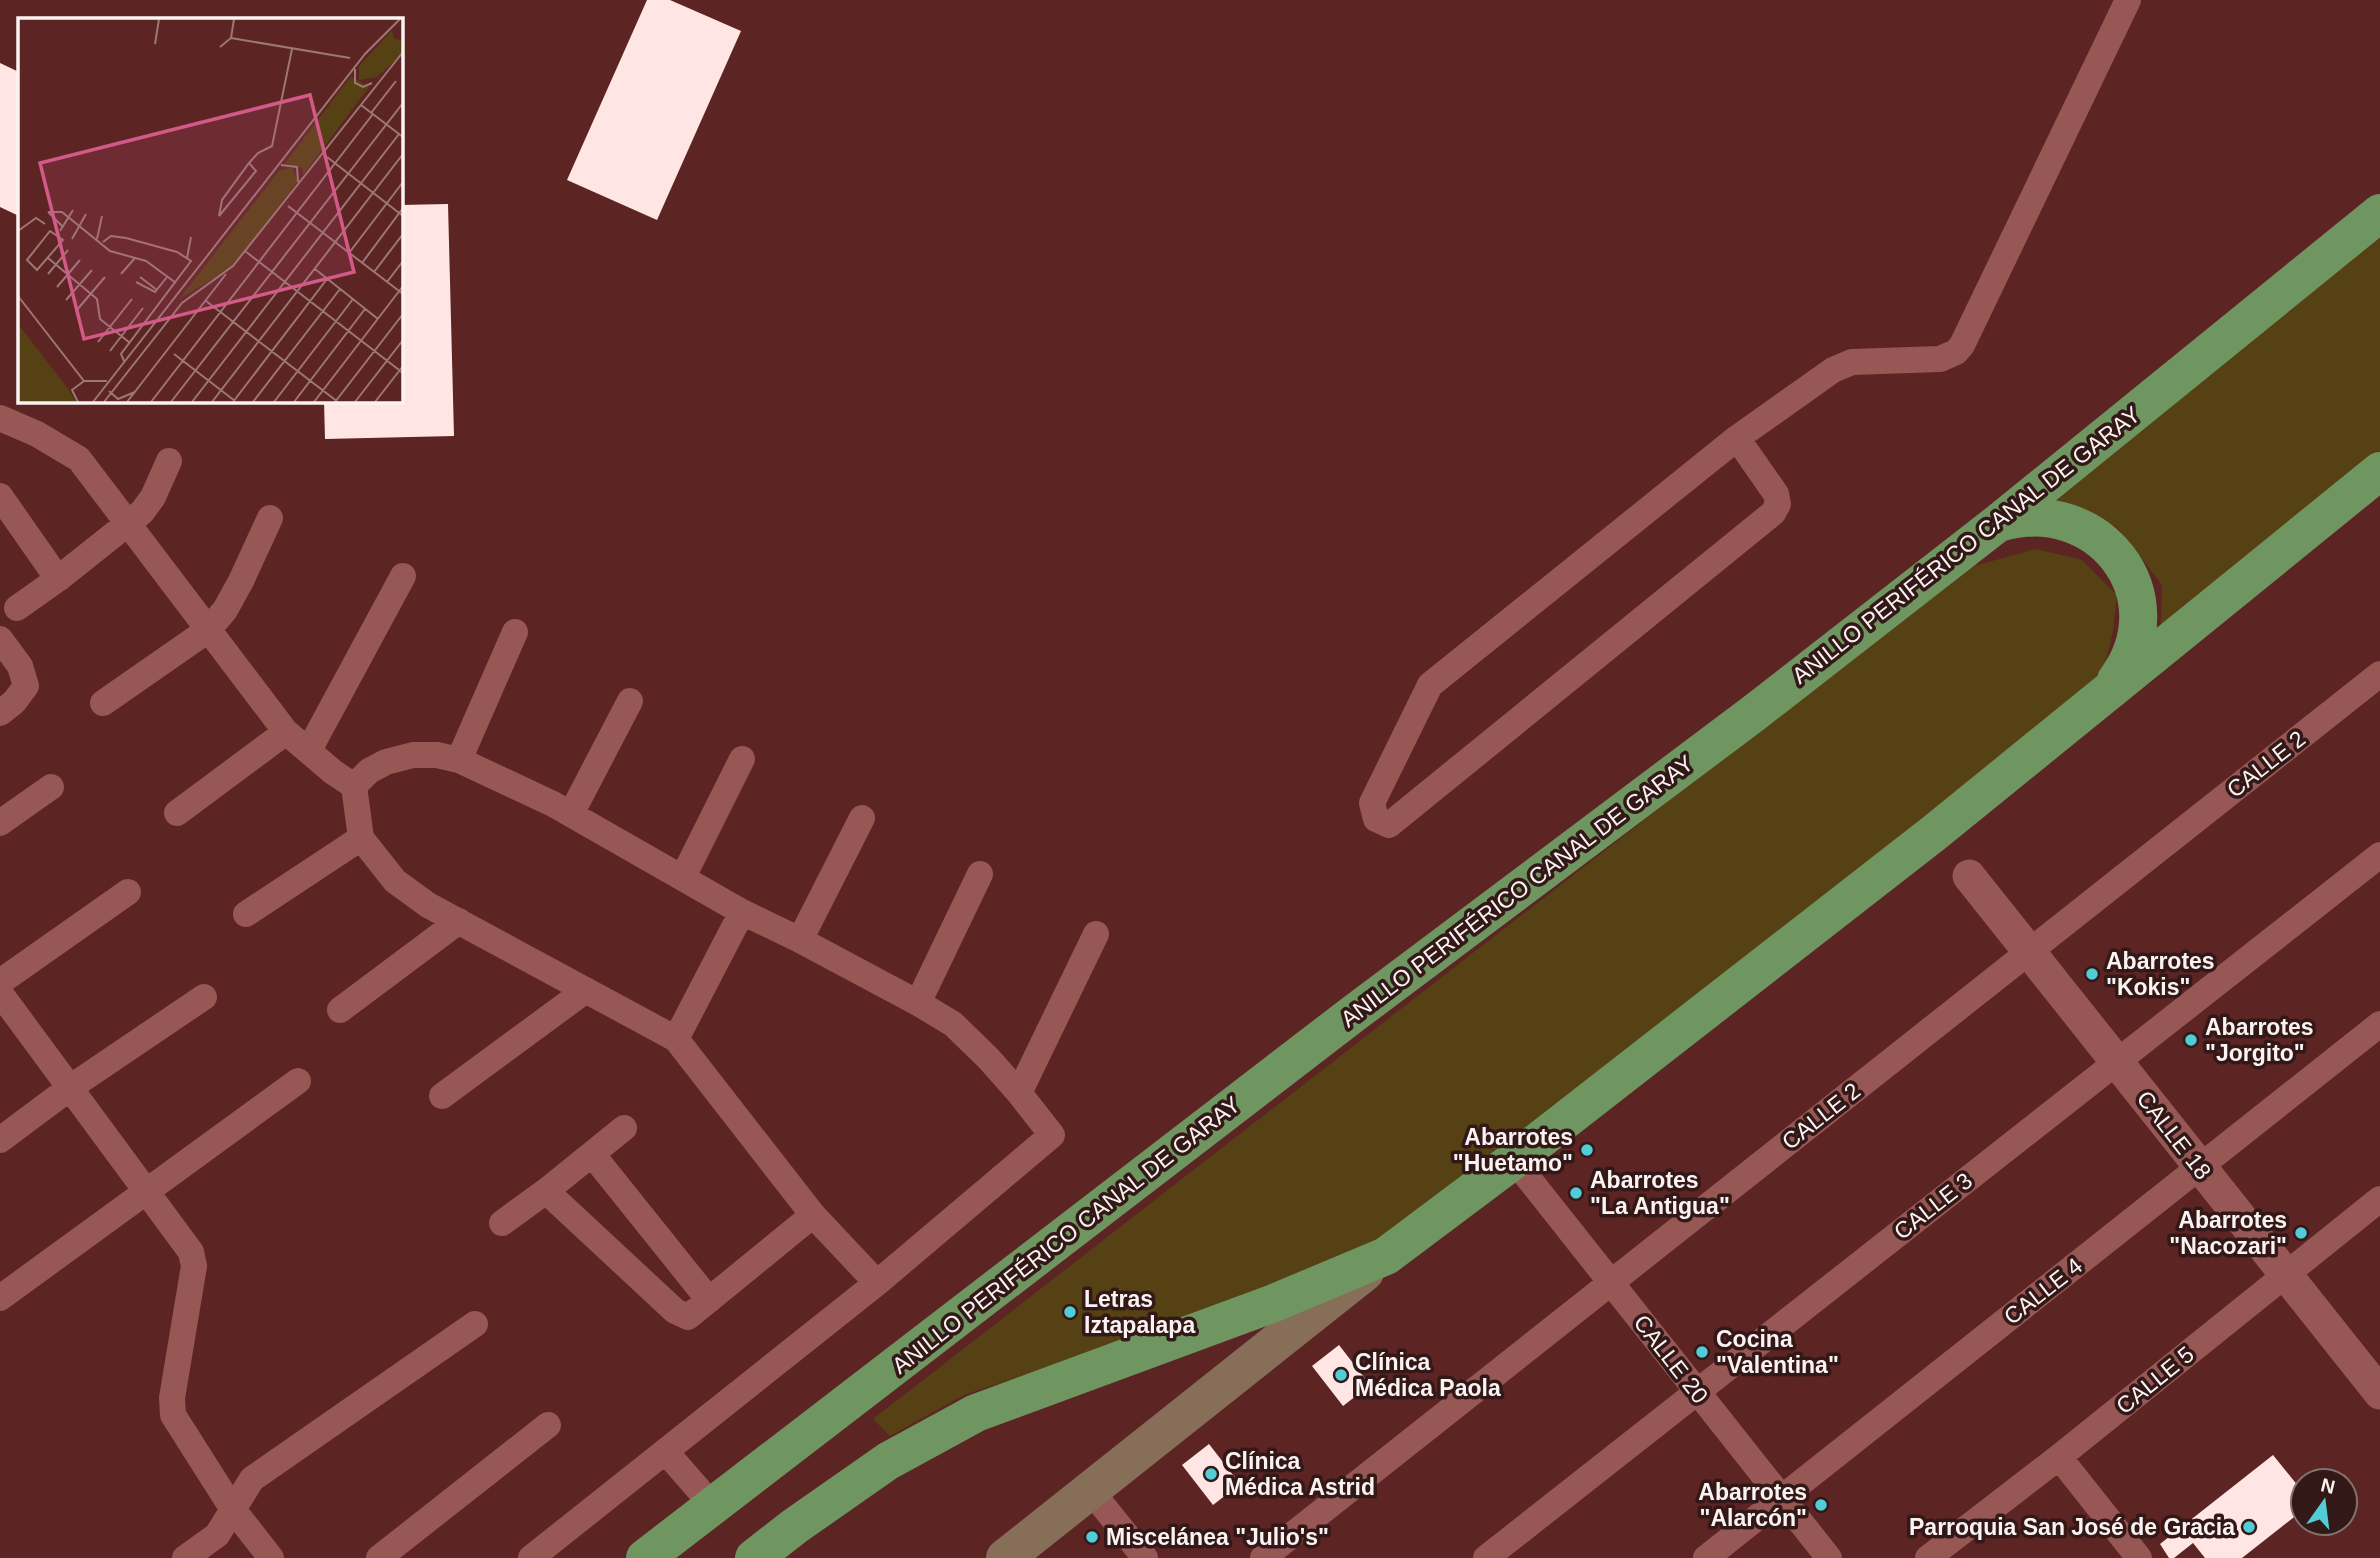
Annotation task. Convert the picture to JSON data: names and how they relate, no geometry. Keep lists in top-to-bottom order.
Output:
{
  "streets": {
    "highway": ["ANILLO PERIFÉRICO CANAL DE GARAY"],
    "street": [
      "CALLE 2",
      "CALLE 18",
      "CALLE 3",
      "CALLE 4",
      "CALLE 20",
      "CALLE 5"
    ]
  },
  "crossings": [
    ["CALLE 2", "CALLE 18"],
    ["CALLE 2", "CALLE 20"],
    ["CALLE 18", "CALLE 3"],
    ["CALLE 18", "CALLE 4"],
    ["CALLE 18", "CALLE 5"],
    ["CALLE 3", "CALLE 20"],
    ["CALLE 4", "CALLE 20"]
  ],
  "places": [
    "Abarrotes \"Kokis\"",
    "Abarrotes \"Jorgito\"",
    "Abarrotes \"Huetamo\"",
    "Abarrotes \"La Antigua\"",
    "Abarrotes \"Nacozari\"",
    "Letras Iztapalapa",
    "Cocina \"Valentina\"",
    "Clínica Médica Paola",
    "Clínica Médica Astrid",
    "Abarrotes \"Alarcón\"",
    "Parroquia San José de Gracia",
    "Miscelánea \"Julio's\""
  ],
  "north": "top"
}
